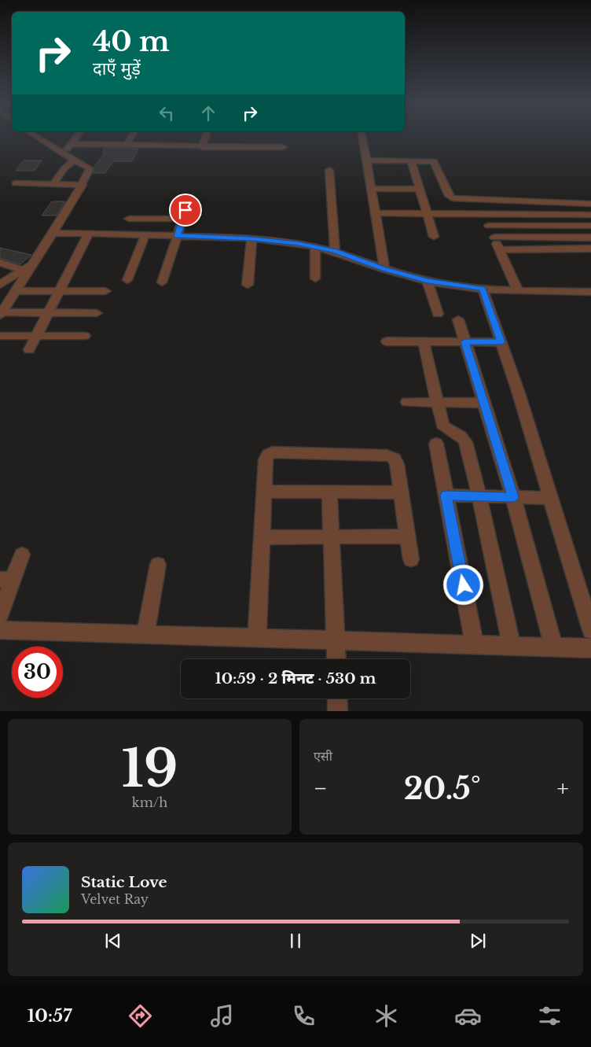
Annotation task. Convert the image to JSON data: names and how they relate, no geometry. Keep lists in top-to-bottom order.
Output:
{
  "page": {
    "turn": ["40 m", "दाएँ मुड़ें"],
    "limit": "30",
    "trip": "10:59 · 2 मिनट · 530 m",
    "tile": [
      ["19", "km/h"],
      "एसी"
    ],
    "heat": ["−", "20.5°", "+"],
    "song": ["Static Love", "Velvet Ray"],
    "tabs": "10:57"
  }
}
